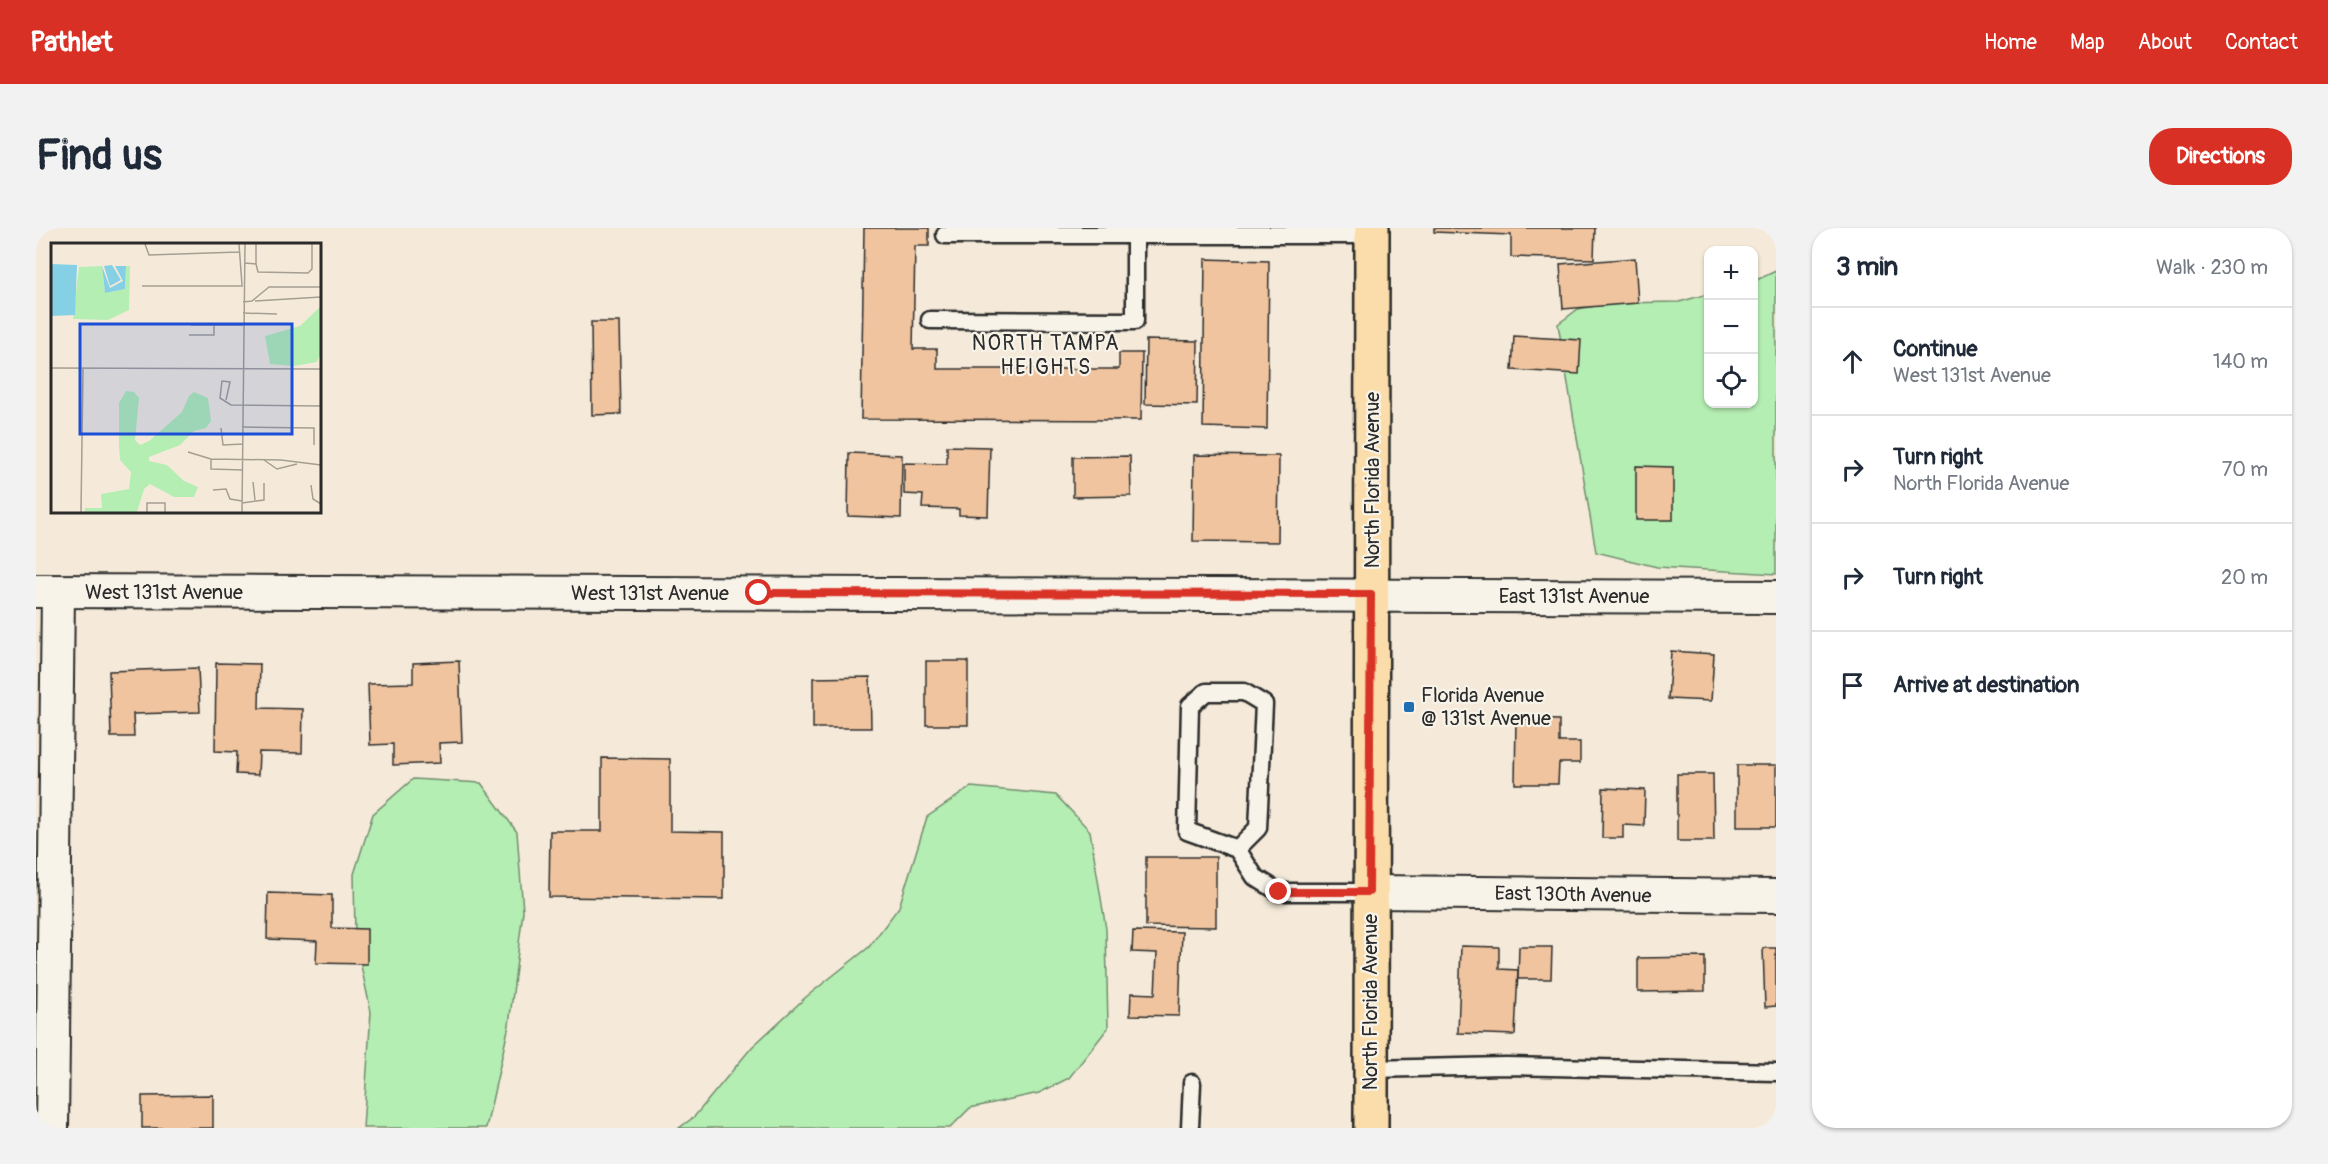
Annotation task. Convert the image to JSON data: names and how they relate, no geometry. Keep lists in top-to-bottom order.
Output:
{
  "streets": {
    "main road": ["North Florida Avenue"],
    "street": ["West 131st Avenue", "East 131st Avenue", "East 130th Avenue"]
  },
  "crossings": [
    ["North Florida Avenue", "West 131st Avenue"],
    ["North Florida Avenue", "East 131st Avenue"],
    ["North Florida Avenue", "East 130th Avenue"],
    ["West 131st Avenue", "East 131st Avenue"]
  ],
  "districts": ["NORTH TAMPA HEIGHTS"],
  "places": {
    "transit": ["Florida Avenue @ 131st Avenue"]
  },
  "page": {
    "header": "Pathlet",
    "nav": [
      "Home",
      "Map",
      "About",
      "Contact"
    ],
    "buttons": "Directions",
    "title": "Find us",
    "heading": ["3 min", "Walk · 230 m"],
    "map_buttons": ["+", "−"],
    "list": [
      ["Continue", "West 131st Avenue", "140 m"],
      ["Turn right", "North Florida Avenue", "70 m"],
      ["Turn right", "20 m"],
      "Arrive at destination"
    ]
  }
}
